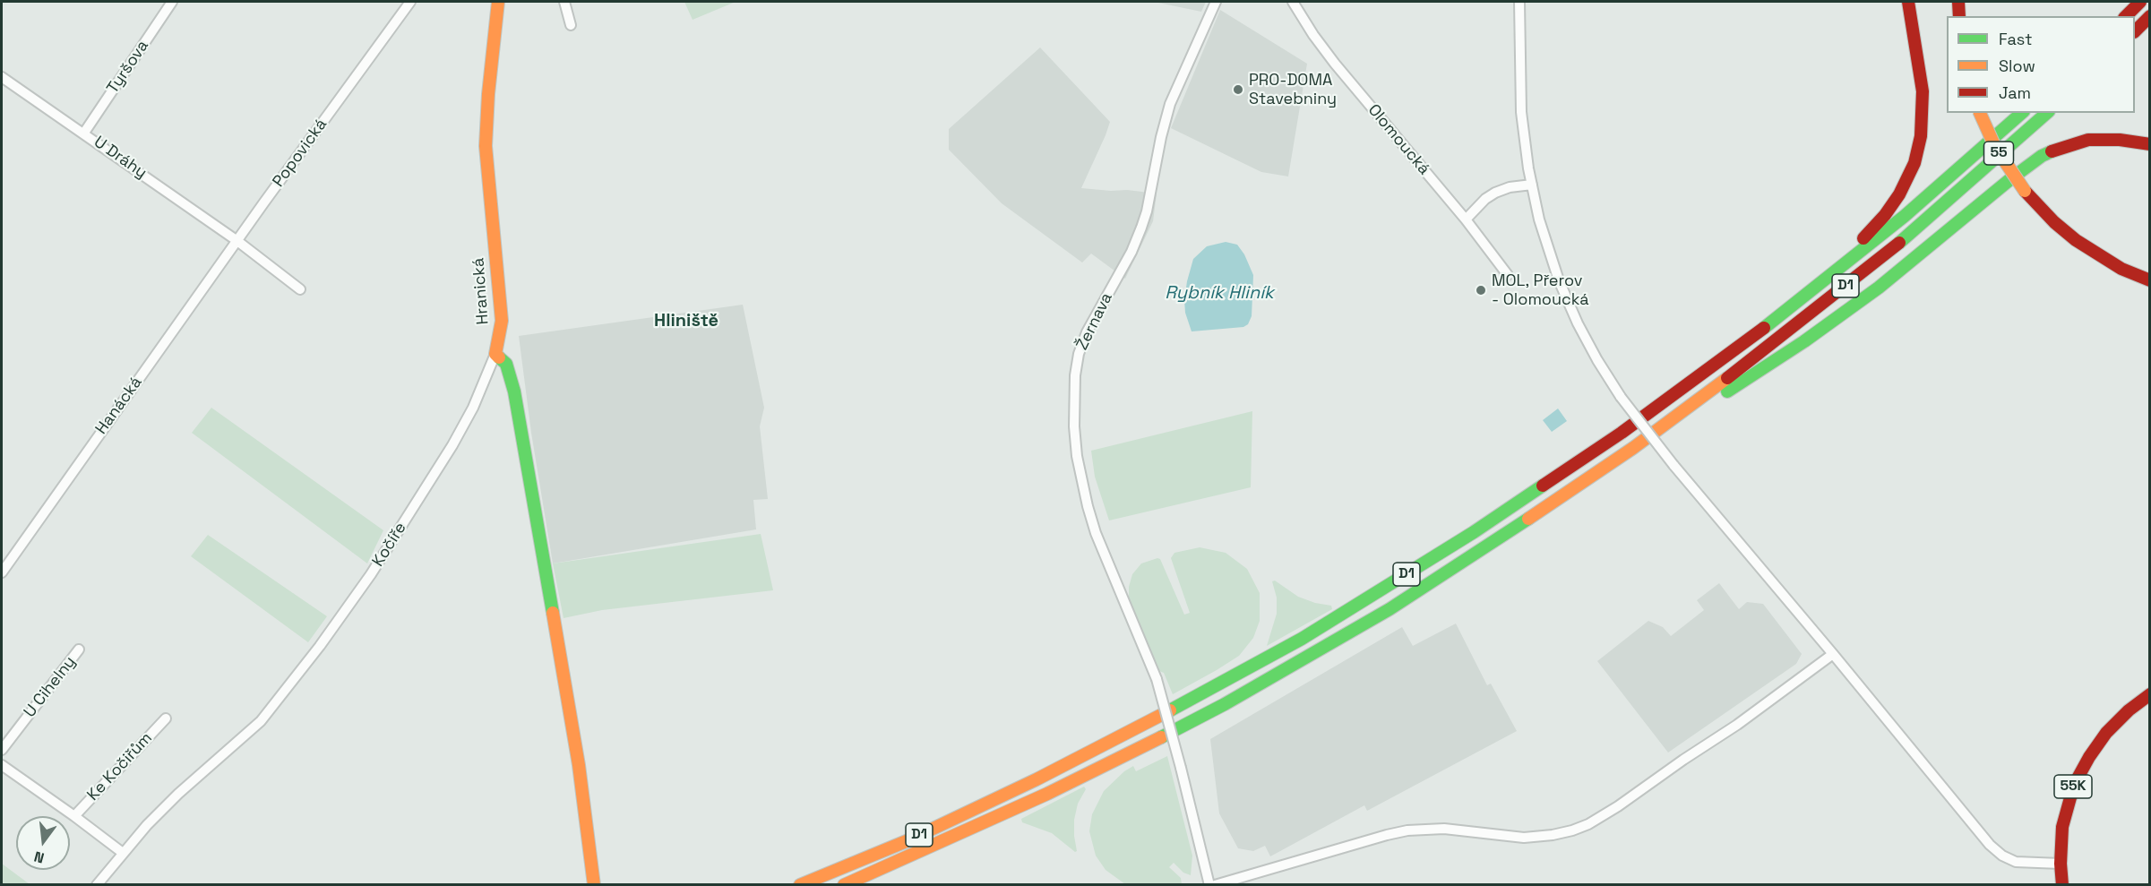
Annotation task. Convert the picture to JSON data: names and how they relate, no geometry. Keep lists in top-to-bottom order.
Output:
{
  "streets": {
    "main road": [
      "55",
      "D1",
      "Hranická",
      "55K"
    ],
    "street": [
      "Tyršova",
      "Olomoucká",
      "Popovická",
      "U Dráhy",
      "Žernava",
      "Hanácká",
      "Kočíře",
      "U Cihelny",
      "Ke Kočiřům"
    ]
  },
  "crossings": [
    ["Tyršova", "U Dráhy"],
    ["Popovická", "U Dráhy"],
    ["Popovická", "Hanácká"],
    ["U Dráhy", "Hanácká"],
    ["Hranická", "Kočíře"]
  ],
  "districts": ["Hliniště"],
  "water": ["Rybník Hliník"],
  "places": ["PRO-DOMA Stavebniny", "MOL, Přerov - Olomoucká"],
  "legend": ["Fast", "Slow", "Jam"],
  "north": "bottom"
}
